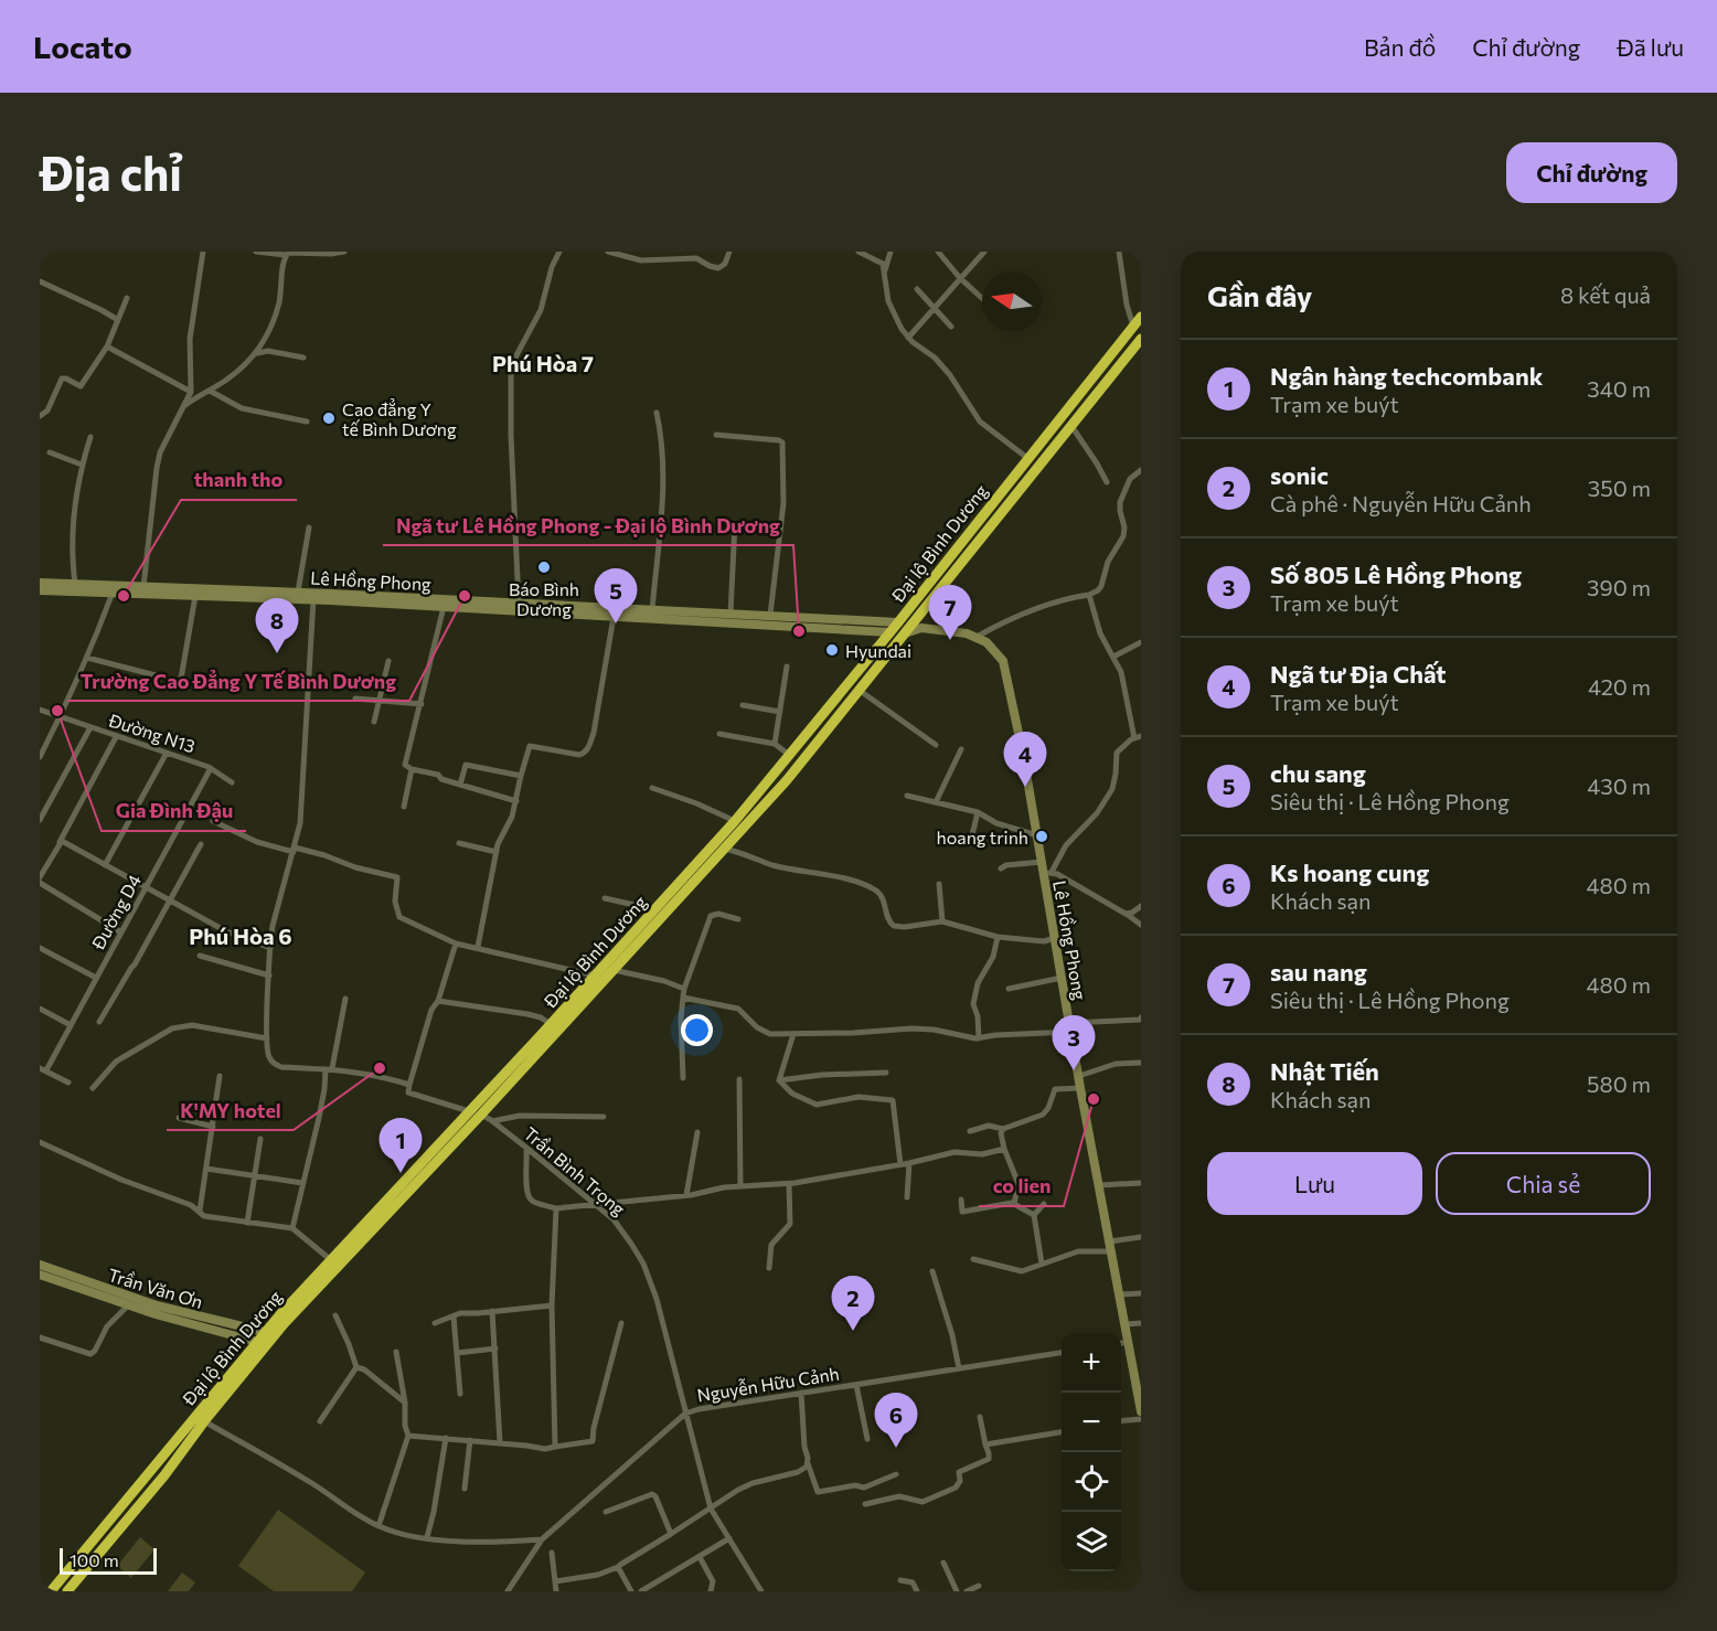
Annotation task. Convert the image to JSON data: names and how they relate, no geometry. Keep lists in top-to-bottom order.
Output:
{
  "streets": {
    "highway": ["Đại lộ Bình Dương"],
    "street": [
      "Lê Hồng Phong",
      "Đường N13",
      "Đường D4",
      "Trần Bình Trọng",
      "Trần Văn Ơn",
      "Nguyễn Hữu Cảnh"
    ]
  },
  "crossings": [
    ["Đại lộ Bình Dương", "Lê Hồng Phong"],
    ["Đại lộ Bình Dương", "Trần Bình Trọng"],
    ["Đại lộ Bình Dương", "Trần Văn Ơn"],
    ["Đường N13", "Đường D4"],
    ["Trần Bình Trọng", "Nguyễn Hữu Cảnh"]
  ],
  "districts": ["Phú Hòa 7", "Phú Hòa 6"],
  "places": [
    "Cao đẳng Y tế Bình Dương",
    "Báo Bình Dương",
    "thanh tho",
    "Trường Cao Đẳng Y Tế Bình Dương",
    "Ngã tư Lê Hồng Phong - Đại lộ Bình Dương",
    "Hyundai",
    "Gia Đình Đậu",
    "hoang trinh",
    "K'MY hotel",
    "co lien"
  ],
  "scale_bar": "100 m",
  "north": "left",
  "page": {
    "header": "Locato",
    "nav": ["Bản đồ", "Chỉ đường", "Đã lưu"],
    "buttons": [
      "Chỉ đường",
      ["Lưu", "Chia sẻ"]
    ],
    "title": "Địa chỉ",
    "heading": ["Gần đây", "8 kết quả"],
    "list": [
      {
        "mark": "1",
        "name": "Ngân hàng techcombank",
        "note": "Trạm xe buýt",
        "value": "340 m"
      },
      {
        "mark": "2",
        "name": "sonic",
        "note": "Cà phê · Nguyễn Hữu Cảnh",
        "value": "350 m"
      },
      {
        "mark": "3",
        "name": "Số 805 Lê Hồng Phong",
        "note": "Trạm xe buýt",
        "value": "390 m"
      },
      {
        "mark": "4",
        "name": "Ngã tư Địa Chất",
        "note": "Trạm xe buýt",
        "value": "420 m"
      },
      {
        "mark": "5",
        "name": "chu sang",
        "note": "Siêu thị · Lê Hồng Phong",
        "value": "430 m"
      },
      {
        "mark": "6",
        "name": "Ks hoang cung",
        "note": "Khách sạn",
        "value": "480 m"
      },
      {
        "mark": "7",
        "name": "sau nang",
        "note": "Siêu thị · Lê Hồng Phong",
        "value": "480 m"
      },
      {
        "mark": "8",
        "name": "Nhật Tiến",
        "note": "Khách sạn",
        "value": "580 m"
      }
    ],
    "pins": [
      "5",
      "7",
      "8",
      "4",
      "3",
      "1",
      "2",
      "6"
    ],
    "map_buttons": ["+", "−"],
    "scale": "100 m"
  }
}
